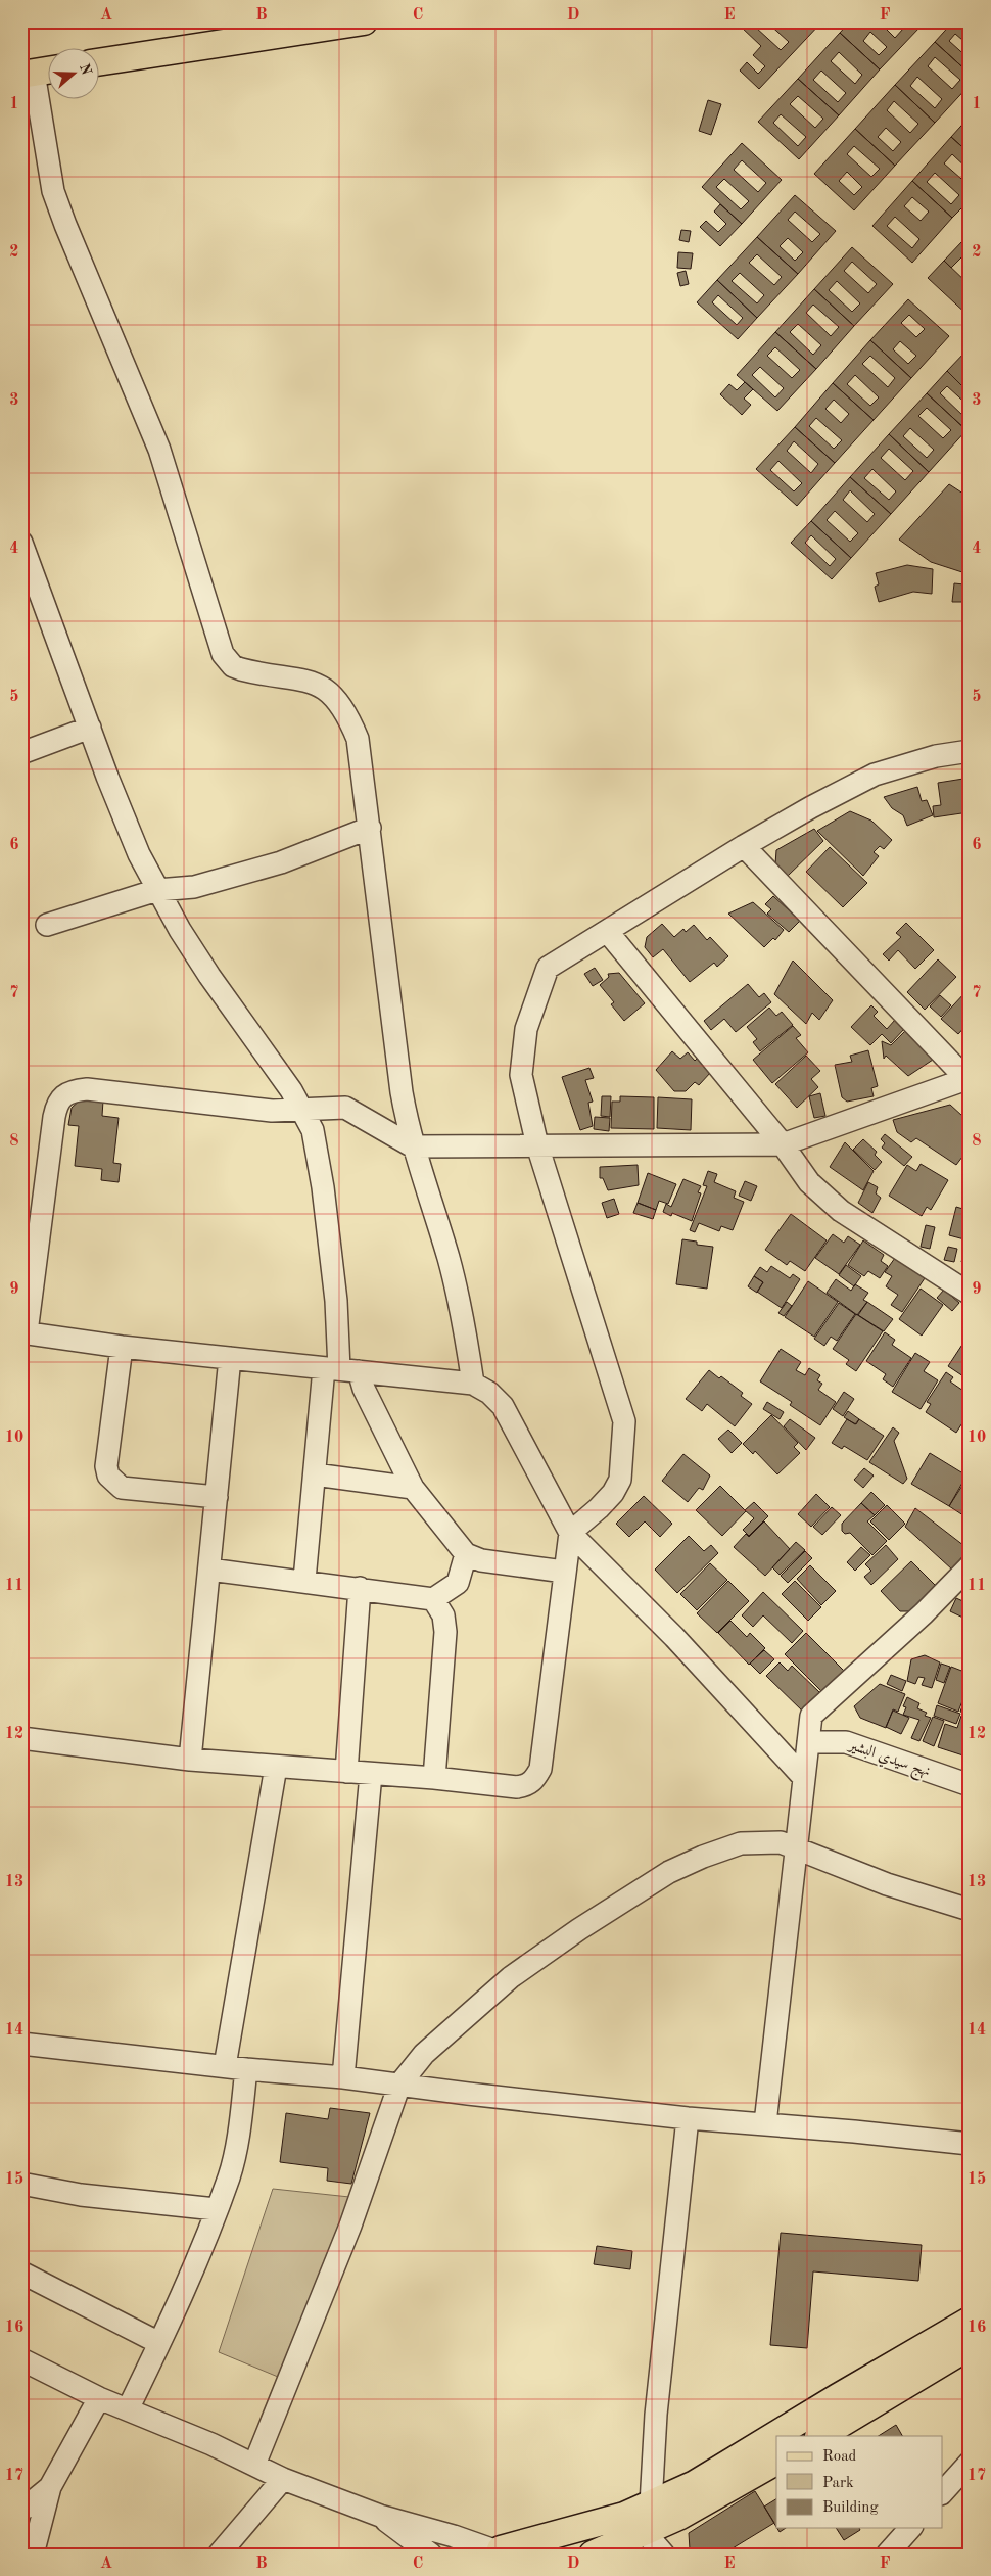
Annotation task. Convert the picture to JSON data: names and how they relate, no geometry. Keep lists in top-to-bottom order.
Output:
{
  "streets": {
    "street": ["نهج سيدي البشير"]
  },
  "legend": ["Road", "Park", "Building"],
  "north": "right",
  "grid": {
    "columns": [
      "A",
      "B",
      "C",
      "D",
      "E",
      "F"
    ],
    "rows": [
      "1",
      "2",
      "3",
      "4",
      "5",
      "6",
      "7",
      "8",
      "9",
      "10",
      "11",
      "12",
      "13",
      "14",
      "15",
      "16",
      "17"
    ]
  }
}
